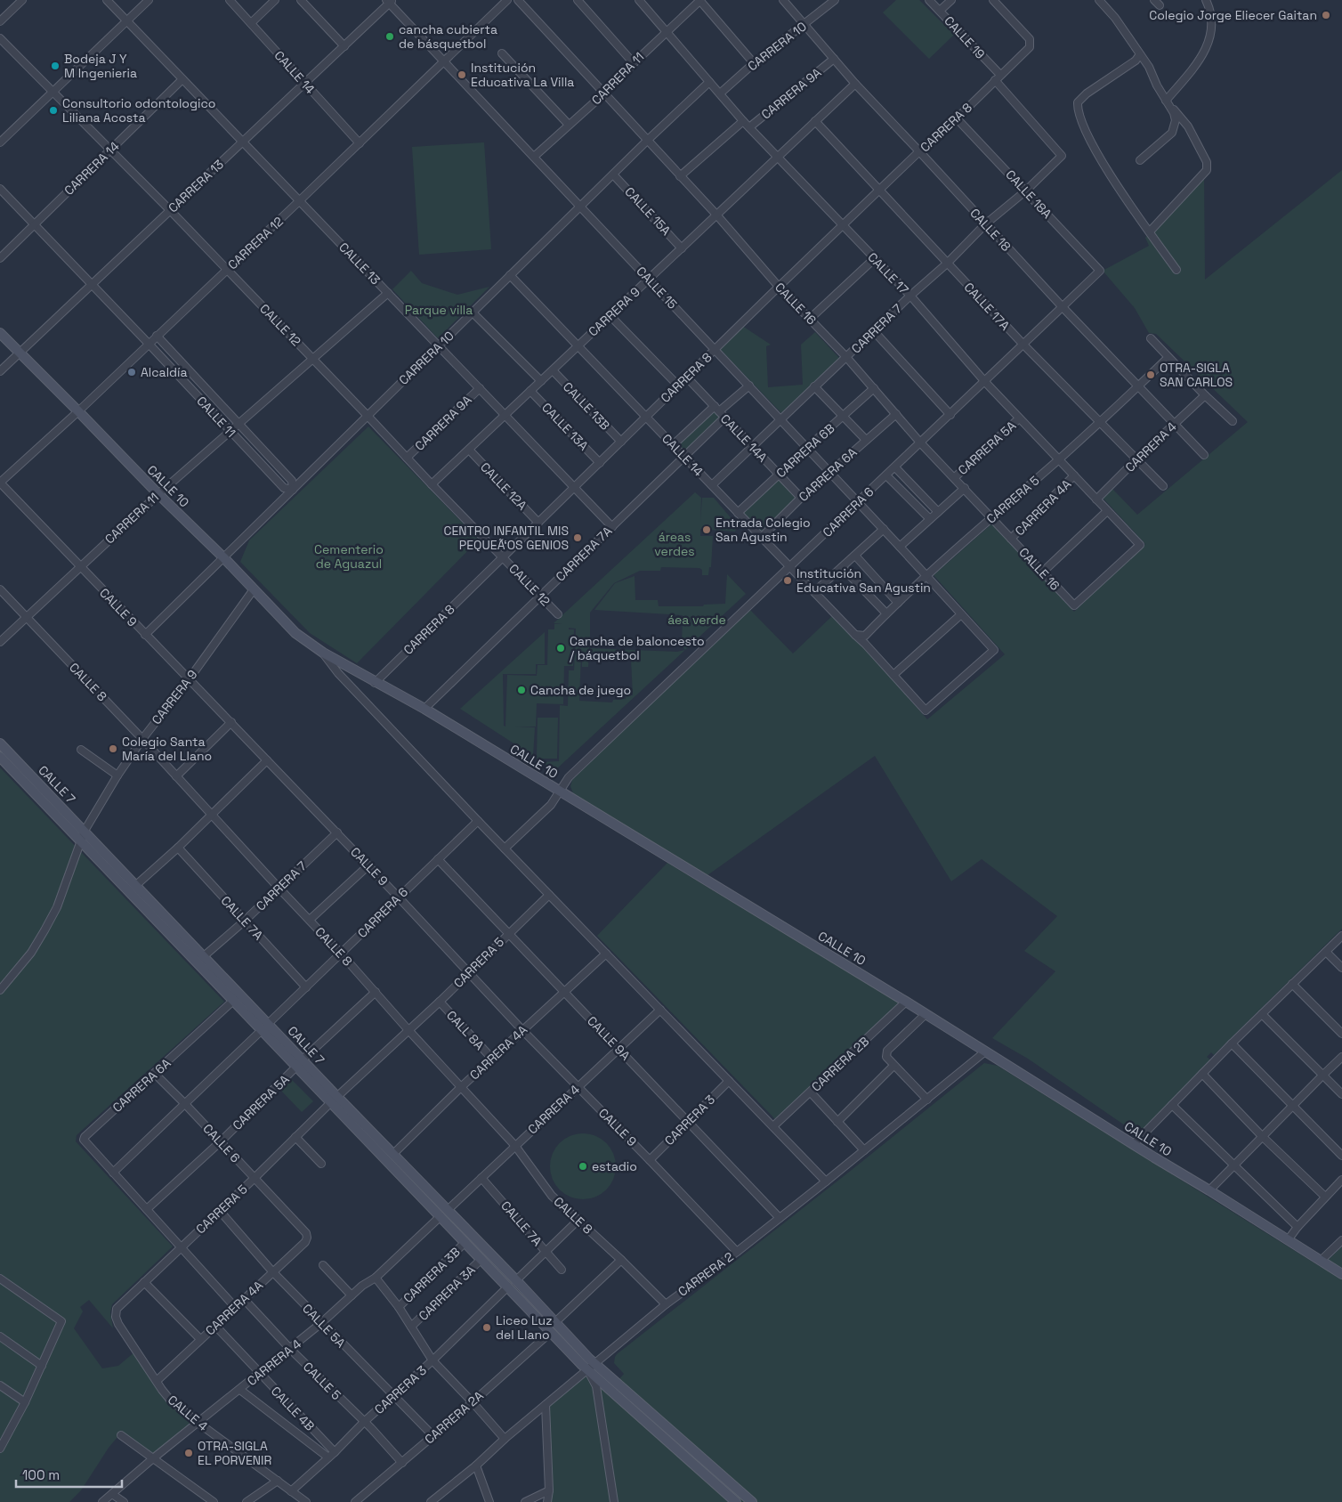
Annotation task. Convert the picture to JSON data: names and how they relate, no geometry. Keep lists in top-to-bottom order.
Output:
{
  "streets": {
    "main road": ["CALLE 10", "CALLE 7"],
    "street": [
      "CALLE 19",
      "CARRERA 10",
      "CALLE 14",
      "CARRERA 11",
      "CARRERA 9A",
      "CARRERA 8",
      "CARRERA 14",
      "CARRERA 13",
      "CALLE 18A",
      "CALLE 15A",
      "CALLE 18",
      "CARRERA 12",
      "CALLE 13",
      "CALLE 17",
      "CALLE 15",
      "CALLE 16",
      "CALLE 17A",
      "CARRERA 9",
      "CALLE 12",
      "CARRERA 7",
      "CALLE 13B",
      "CALLE 11",
      "CALLE 13A",
      "CALLE 14A",
      "CARRERA 4",
      "CARRERA 5A",
      "CARRERA 6B",
      "CARRERA 6A",
      "CALLE 12A",
      "CARRERA 5",
      "CARRERA 4A",
      "CARRERA 6",
      "CARRERA 7A",
      "CALLE 9",
      "CALLE 8",
      "CALLE 7A",
      "CALL 8A",
      "CALLE 9A",
      "CARRERA 2B",
      "CARRERA 3",
      "CALLE 6",
      "CARRERA 2",
      "CARRERA 3B",
      "CARRERA 3A",
      "CALLE 5A",
      "CALLE 5",
      "CALLE 4B",
      "CALLE 4",
      "CARRERA 2A"
    ]
  },
  "crossings": [
    ["CALLE 19", "CARRERA 8"],
    ["CALLE 19", "CARRERA 7"],
    ["CARRERA 10", "CALLE 14"],
    ["CARRERA 10", "CALLE 15A"],
    ["CARRERA 10", "CALLE 18"],
    ["CARRERA 10", "CALLE 13"],
    ["CARRERA 10", "CALLE 17"],
    ["CARRERA 10", "CALLE 15"],
    ["CARRERA 10", "CALLE 16"],
    ["CARRERA 10", "CALLE 12"],
    ["CARRERA 10", "CALLE 11"],
    ["CARRERA 10", "CALLE 10"],
    ["CARRERA 10", "CALLE 9"],
    ["CALLE 14", "CARRERA 8"],
    ["CALLE 14", "CARRERA 13"],
    ["CALLE 14", "CARRERA 12"],
    ["CALLE 14", "CALLE 15"],
    ["CALLE 14", "CARRERA 9"],
    ["CALLE 14", "CARRERA 7"],
    ["CALLE 14", "CARRERA 6B"],
    ["CALLE 14", "CARRERA 6A"],
    ["CALLE 14", "CARRERA 5"],
    ["CALLE 14", "CARRERA 6"],
    ["CALLE 14", "CARRERA 7A"],
    ["CARRERA 11", "CALLE 13"],
    ["CARRERA 11", "CALLE 17"],
    ["CARRERA 11", "CALLE 15"],
    ["CARRERA 11", "CALLE 16"],
    ["CARRERA 11", "CALLE 12"],
    ["CARRERA 11", "CALLE 11"],
    ["CARRERA 11", "CALLE 10"],
    ["CARRERA 11", "CALLE 9"],
    ["CARRERA 11", "CALLE 8"],
    ["CARRERA 9A", "CALLE 18"],
    ["CARRERA 9A", "CALLE 13"],
    ["CARRERA 9A", "CALLE 17"],
    ["CARRERA 9A", "CALLE 12"],
    ["CARRERA 8", "CALLE 18A"],
    ["CARRERA 8", "CALLE 18"],
    ["CARRERA 8", "CALLE 13"],
    ["CARRERA 8", "CALLE 17"],
    ["CARRERA 8", "CALLE 15"],
    ["CARRERA 8", "CALLE 16"],
    ["CARRERA 8", "CALLE 17A"],
    ["CARRERA 8", "CALLE 12"],
    ["CARRERA 8", "CALLE 13B"],
    ["CARRERA 8", "CALLE 13A"],
    ["CARRERA 8", "CALLE 14A"],
    ["CARRERA 8", "CALLE 10"],
    ["CARRERA 8", "CALLE 12A"],
    ["CARRERA 14", "CALLE 13"],
    ["CARRERA 14", "CALLE 12"],
    ["CARRERA 14", "CALLE 11"],
    ["CARRERA 13", "CALLE 13"],
    ["CARRERA 13", "CALLE 15"],
    ["CARRERA 13", "CALLE 12"],
    ["CARRERA 13", "CALLE 11"],
    ["CARRERA 13", "CALLE 10"],
    ["CALLE 18A", "CARRERA 7"],
    ["CALLE 18A", "CARRERA 6"],
    ["CALLE 15A", "CARRERA 9"],
    ["CALLE 18", "CARRERA 9"],
    ["CALLE 18", "CARRERA 7"],
    ["CALLE 18", "CARRERA 4"],
    ["CALLE 18", "CARRERA 5"],
    ["CALLE 18", "CARRERA 6"],
    ["CARRERA 12", "CALLE 13"],
    ["CARRERA 12", "CALLE 15"],
    ["CARRERA 12", "CALLE 12"],
    ["CARRERA 12", "CALLE 11"],
    ["CARRERA 12", "CALLE 10"],
    ["CARRERA 12", "CALLE 9"],
    ["CALLE 13", "CARRERA 9"],
    ["CALLE 13", "CARRERA 7A"],
    ["CALLE 17", "CALLE 16"],
    ["CALLE 17", "CARRERA 9"],
    ["CALLE 17", "CARRERA 7"],
    ["CALLE 17", "CARRERA 4"],
    ["CALLE 17", "CARRERA 5A"],
    ["CALLE 17", "CARRERA 5"],
    ["CALLE 17", "CARRERA 4A"],
    ["CALLE 17", "CARRERA 6"],
    ["CALLE 15", "CARRERA 9"],
    ["CALLE 15", "CARRERA 7"],
    ["CALLE 15", "CARRERA 5A"],
    ["CALLE 15", "CARRERA 6B"],
    ["CALLE 15", "CARRERA 6A"],
    ["CALLE 15", "CARRERA 5"],
    ["CALLE 15", "CARRERA 6"],
    ["CALLE 16", "CARRERA 9"],
    ["CALLE 16", "CARRERA 7"],
    ["CALLE 16", "CARRERA 5A"],
    ["CALLE 16", "CARRERA 6B"],
    ["CALLE 16", "CARRERA 6A"],
    ["CALLE 16", "CARRERA 5"],
    ["CALLE 16", "CARRERA 4A"],
    ["CALLE 16", "CARRERA 6"],
    ["CALLE 17A", "CARRERA 9"],
    ["CALLE 17A", "CARRERA 7"],
    ["CALLE 17A", "CARRERA 4"],
    ["CALLE 17A", "CARRERA 5"],
    ["CALLE 17A", "CARRERA 6"],
    ["CARRERA 9", "CALLE 12"],
    ["CARRERA 9", "CALLE 13B"],
    ["CARRERA 9", "CALLE 13A"],
    ["CARRERA 9", "CALLE 10"],
    ["CARRERA 9", "CALLE 12A"],
    ["CARRERA 9", "CALLE 9"],
    ["CARRERA 9", "CALLE 8"],
    ["CARRERA 9", "CALLE 7"],
    ["CALLE 12", "CARRERA 7A"],
    ["CARRERA 7", "CALLE 14A"],
    ["CARRERA 7", "CALLE 9"],
    ["CARRERA 7", "CALLE 8"],
    ["CARRERA 7", "CALLE 7"],
    ["CARRERA 7", "CALLE 7A"],
    ["CALLE 14A", "CARRERA 6B"],
    ["CALLE 14A", "CARRERA 6A"],
    ["CALLE 14A", "CARRERA 7A"],
    ["CARRERA 4", "CALLE 10"],
    ["CARRERA 4", "CALLE 9"],
    ["CARRERA 4", "CALLE 8"],
    ["CARRERA 4", "CALLE 7"],
    ["CARRERA 4", "CALLE 7A"],
    ["CARRERA 4", "CALLE 9A"],
    ["CARRERA 4", "CALLE 5A"],
    ["CARRERA 4", "CALLE 5"],
    ["CARRERA 4", "CALLE 4B"],
    ["CARRERA 4", "CALLE 4"],
    ["CARRERA 5A", "CALLE 8"],
    ["CARRERA 5A", "CALLE 7"],
    ["CARRERA 5A", "CALLE 6"],
    ["CARRERA 6A", "CALLE 7"],
    ["CARRERA 6A", "CALLE 6"],
    ["CALLE 10", "CARRERA 5"],
    ["CALLE 10", "CARRERA 4A"],
    ["CALLE 10", "CARRERA 6"],
    ["CALLE 10", "CARRERA 7A"],
    ["CALLE 10", "CARRERA 2B"],
    ["CALLE 10", "CARRERA 3"],
    ["CALLE 10", "CARRERA 2"],
    ["CARRERA 5", "CALLE 9"],
    ["CARRERA 5", "CALLE 8"],
    ["CARRERA 5", "CALLE 7"],
    ["CARRERA 5", "CALL 8A"],
    ["CARRERA 5", "CALLE 9A"],
    ["CARRERA 5", "CALLE 6"],
    ["CARRERA 5", "CALLE 5A"],
    ["CARRERA 5", "CALLE 4"],
    ["CARRERA 4A", "CALLE 9"],
    ["CARRERA 4A", "CALLE 8"],
    ["CARRERA 4A", "CALLE 7"],
    ["CARRERA 4A", "CALL 8A"],
    ["CARRERA 4A", "CALLE 9A"],
    ["CARRERA 4A", "CALLE 6"],
    ["CARRERA 4A", "CALLE 5A"],
    ["CARRERA 4A", "CALLE 5"],
    ["CARRERA 4A", "CALLE 4B"],
    ["CARRERA 4A", "CALLE 4"],
    ["CARRERA 6", "CALLE 9"],
    ["CARRERA 6", "CALLE 8"],
    ["CARRERA 6", "CALLE 7"],
    ["CARRERA 6", "CALLE 7A"],
    ["CARRERA 6", "CALLE 9A"],
    ["CALLE 9", "CARRERA 3"],
    ["CALLE 9", "CARRERA 2"],
    ["CALLE 8", "CARRERA 2"],
    ["CALLE 7", "CARRERA 3"],
    ["CALLE 7", "CARRERA 2"],
    ["CALLE 7", "CARRERA 3B"],
    ["CALLE 7", "CARRERA 3A"],
    ["CALLE 7", "CARRERA 2A"],
    ["CALLE 9A", "CARRERA 3"],
    ["CALLE 9A", "CARRERA 2"],
    ["CARRERA 3", "CALLE 5A"],
    ["CARRERA 3", "CALLE 5"],
    ["CARRERA 3", "CALLE 4B"],
    ["CARRERA 3", "CALLE 4"],
    ["CALLE 5A", "CARRERA 2A"],
    ["CALLE 5", "CARRERA 2A"]
  ],
  "parks": [
    "Parque villa",
    "áreas verdes",
    "Cementerio de Aguazul",
    "áea verde"
  ],
  "places": [
    "Colegio Jorge Eliecer Gaitan",
    "cancha cubierta de básquetbol",
    "Bodeja J Y M Ingenieria",
    "Institución Educativa La Villa",
    "Consultorio odontologico Liliana Acosta",
    "Alcaldía",
    "OTRA-SIGLA SAN CARLOS",
    "Entrada Colegio San Agustin",
    "CENTRO INFANTIL MIS PEQUEÃ‘OS GENIOS",
    "Institución Educativa San Agustin",
    "Cancha de baloncesto / báquetbol",
    "Cancha de juego",
    "Colegio Santa María del Llano",
    "estadio",
    "Liceo Luz del Llano",
    "OTRA-SIGLA EL PORVENIR"
  ],
  "scale_bar": "100 m"
}
